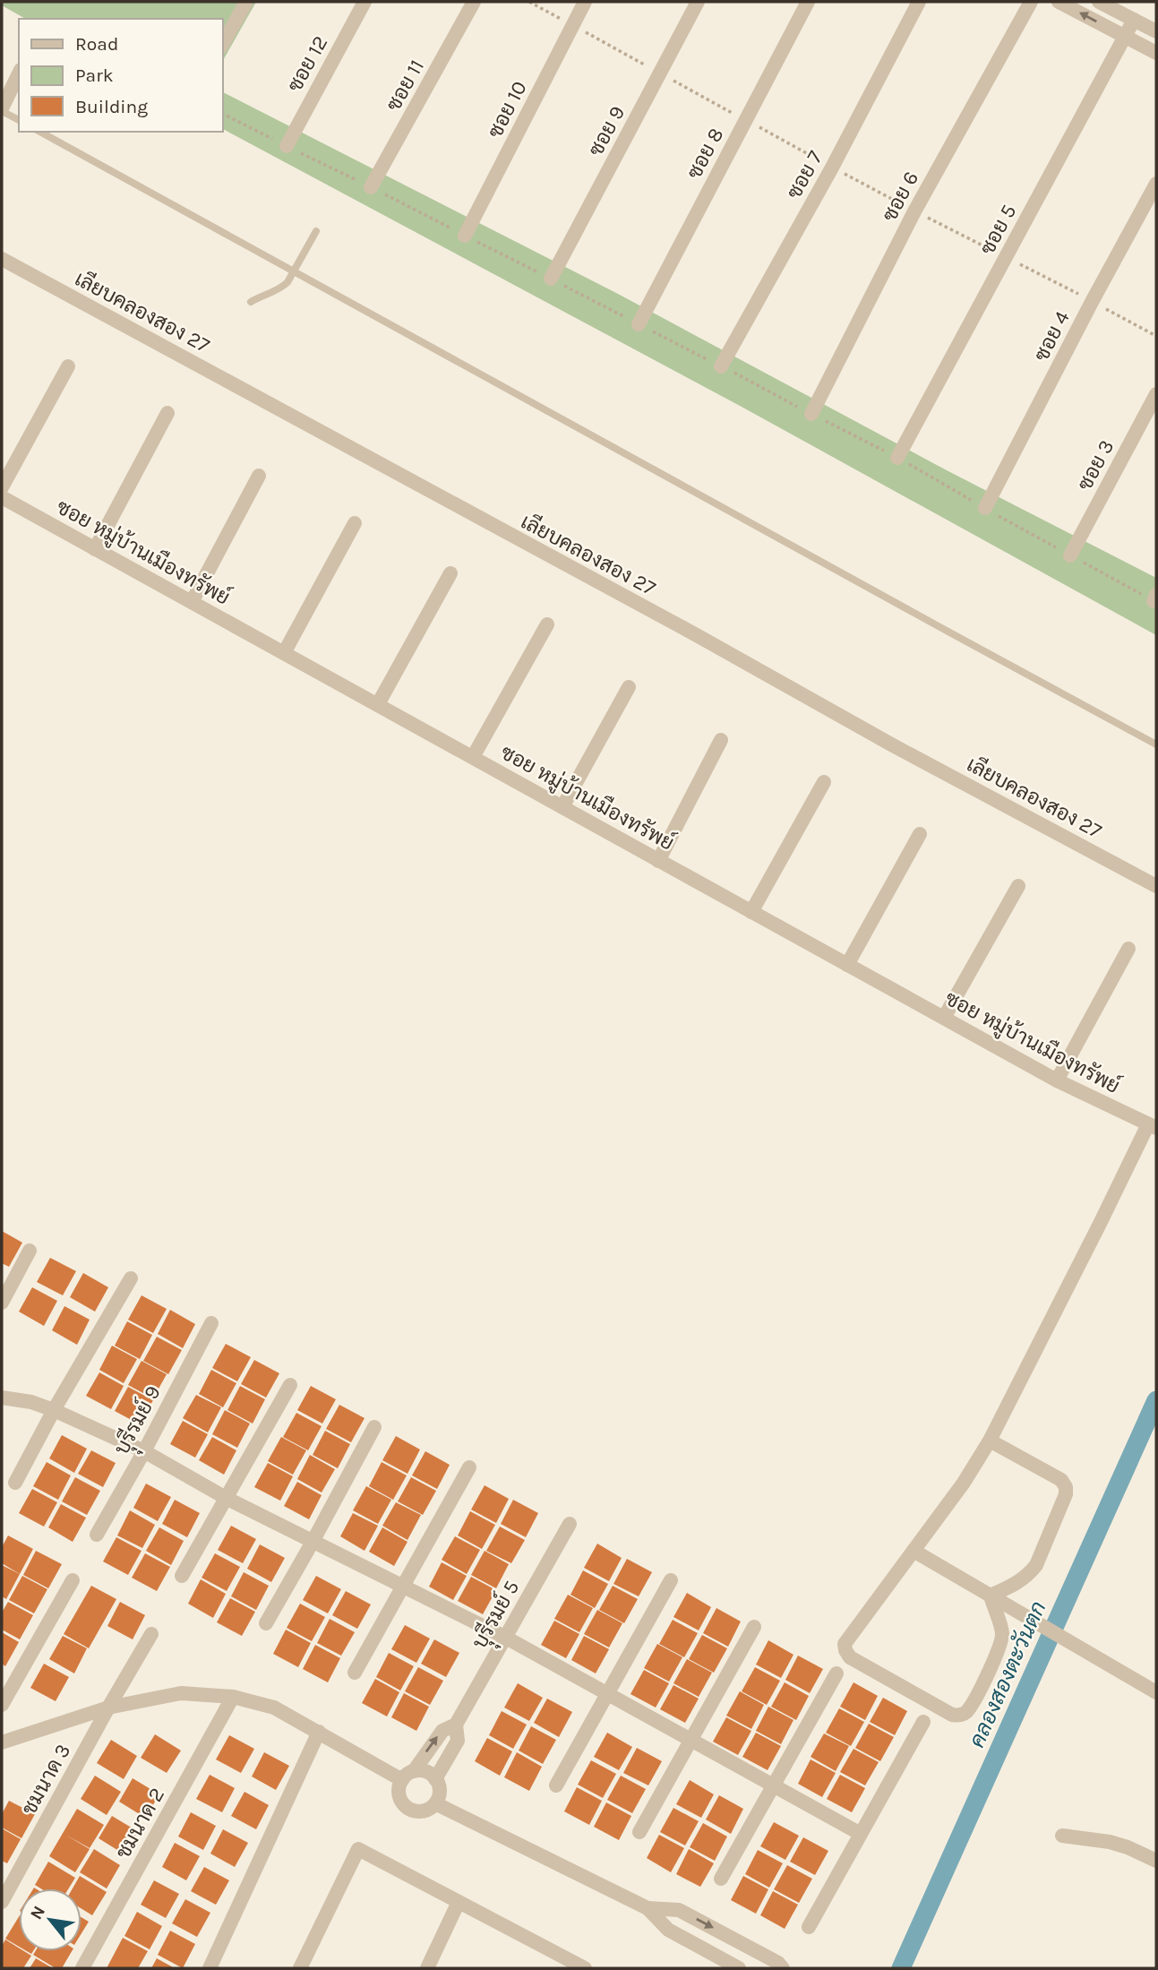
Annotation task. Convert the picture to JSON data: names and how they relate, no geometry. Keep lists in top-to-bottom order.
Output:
{
  "streets": {
    "street": [
      "ซอย 12",
      "ซอย 11",
      "ซอย 10",
      "ซอย 9",
      "ซอย 8",
      "ซอย 7",
      "ซอย 6",
      "ซอย 5",
      "เลียบคลองสอง 27",
      "ซอย 4",
      "ซอย 3",
      "ซอย หมู่บ้านเมืองทรัพย์",
      "บุุรีรมย์ 9",
      "บุุรีรมย์ 5",
      "ชมนาด 3",
      "ชมนาด 2"
    ]
  },
  "water": ["คลองสองตะวันตก"],
  "legend": ["Road", "Park", "Building"],
  "north": "top left"
}
